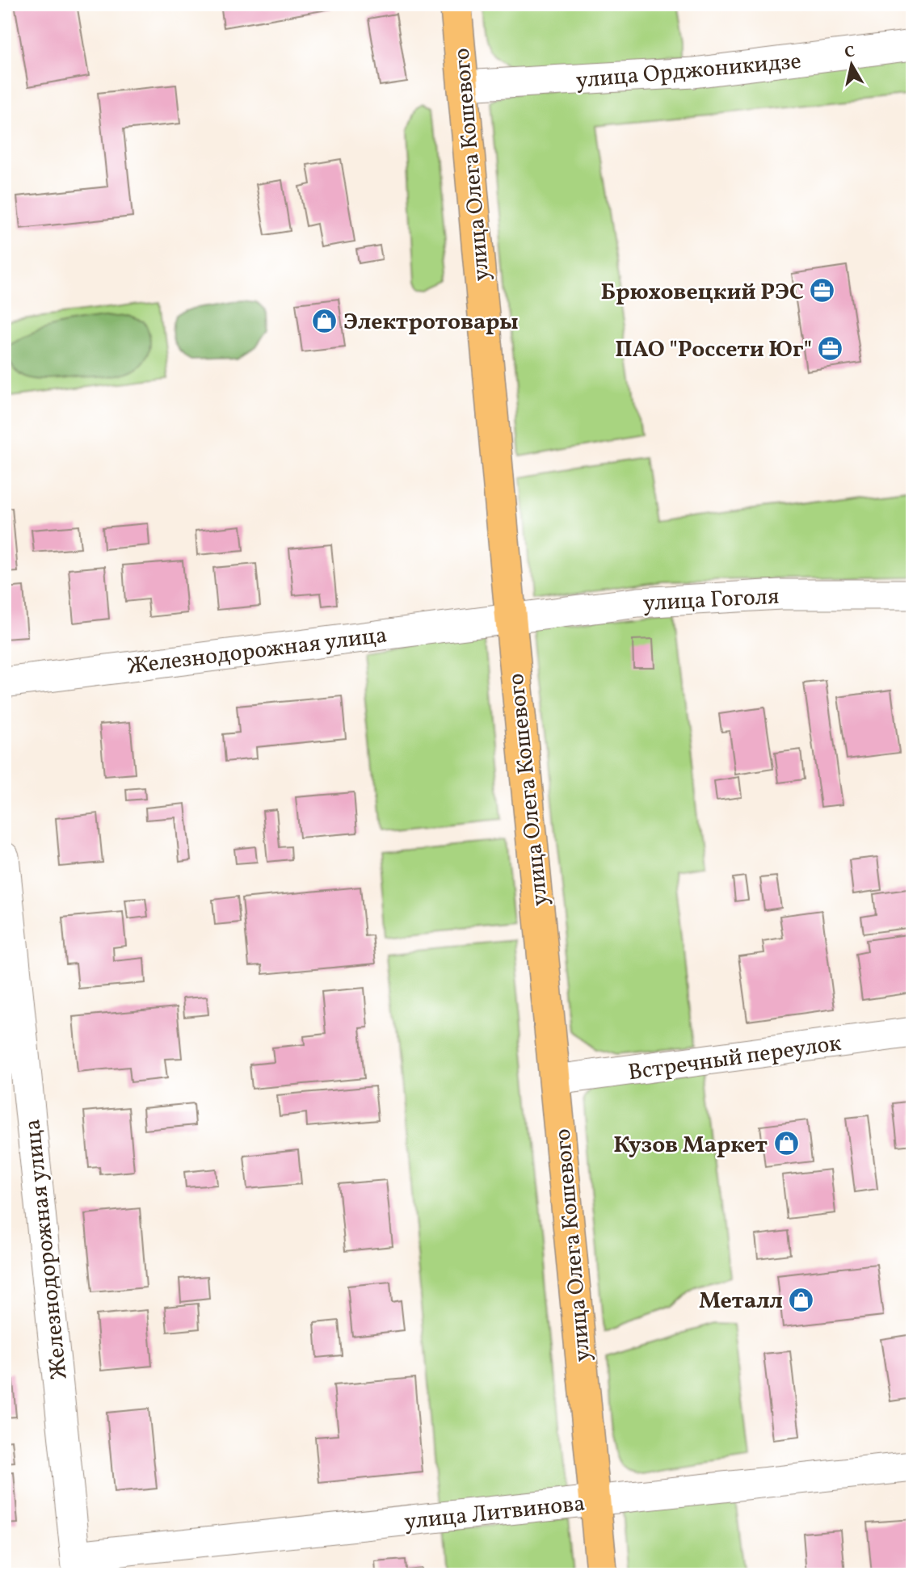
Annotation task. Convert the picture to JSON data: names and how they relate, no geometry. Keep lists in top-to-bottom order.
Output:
{
  "streets": {
    "main road": ["улица Олега Кошевого"],
    "street": [
      "улица Орджоникидзе",
      "улица Гоголя",
      "Железнодорожная улица",
      "Встречный переулок",
      "улица Литвинова"
    ]
  },
  "crossings": [
    ["улица Орджоникидзе", "улица Олега Кошевого"],
    ["улица Олега Кошевого", "улица Гоголя"],
    ["улица Олега Кошевого", "Железнодорожная улица"],
    ["улица Олега Кошевого", "Встречный переулок"],
    ["улица Олега Кошевого", "улица Литвинова"],
    ["улица Гоголя", "Железнодорожная улица"],
    ["Железнодорожная улица", "улица Литвинова"]
  ],
  "places": {
    "office": ["Брюховецкий РЭС", "ПАО \"Россети Юг\""],
    "shop": ["Электротовары", "Кузов Маркет", "Металл"]
  },
  "north": "top"
}
